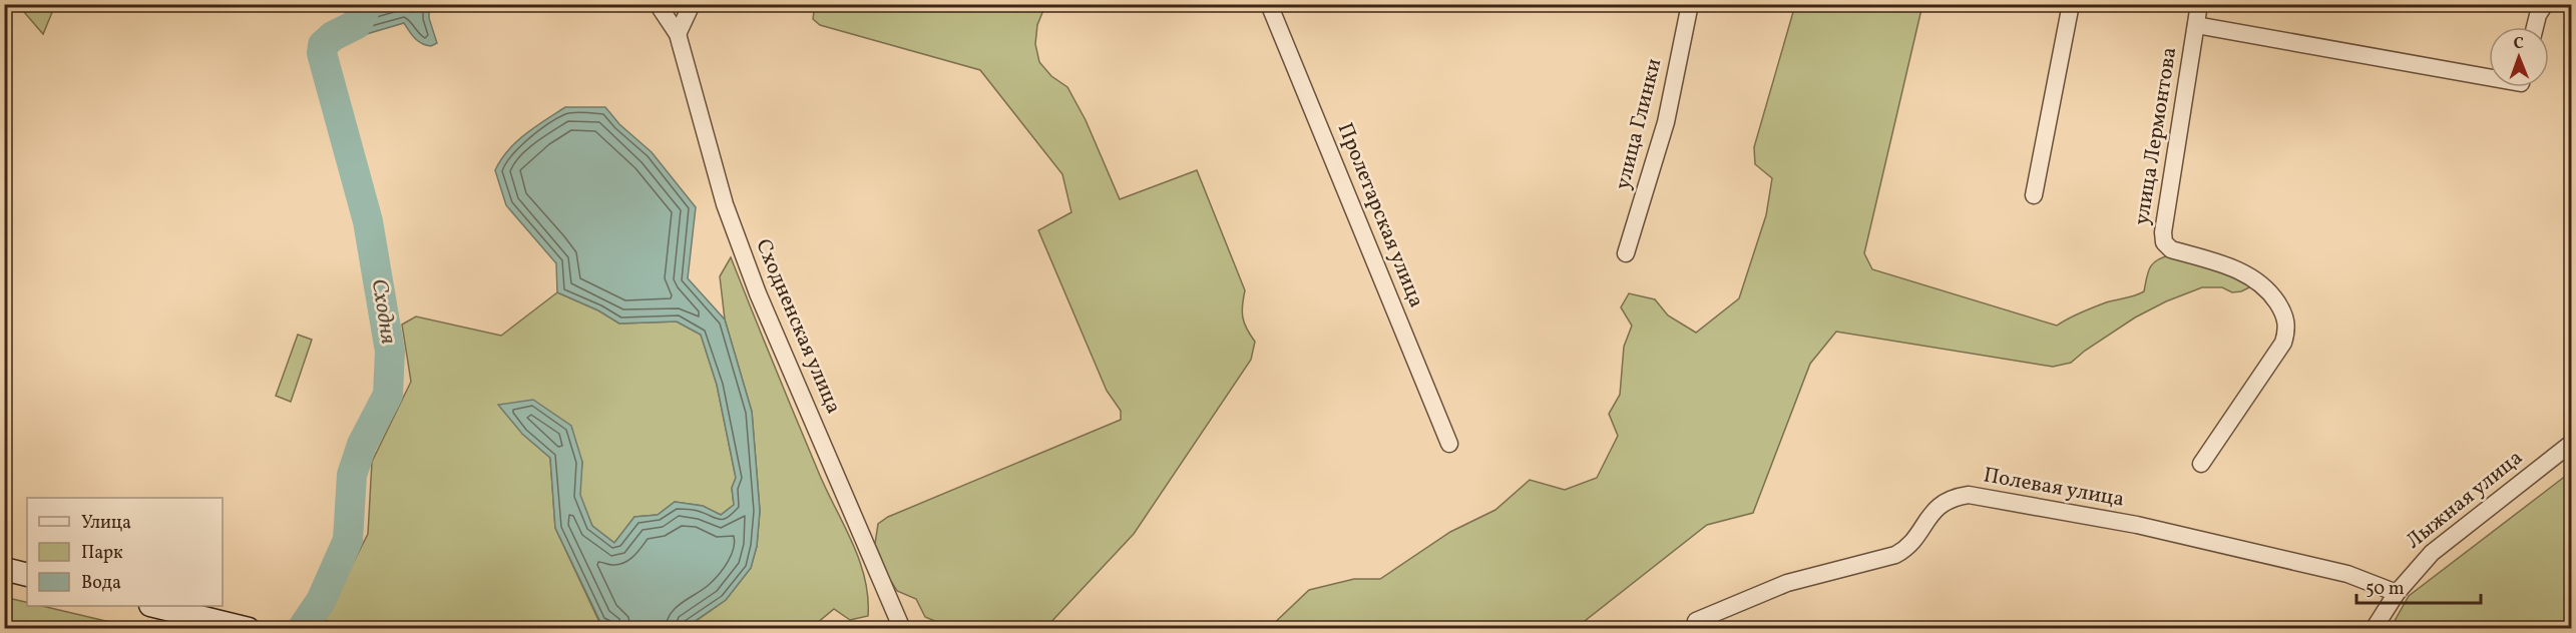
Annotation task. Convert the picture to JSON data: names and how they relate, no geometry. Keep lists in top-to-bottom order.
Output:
{
  "streets": {
    "street": [
      "улица Глинки",
      "улица Лермонтова",
      "Пролетарская улица",
      "Сходненская улица",
      "Полевая улица",
      "Лыжная улица"
    ]
  },
  "crossings": [
    ["Полевая улица", "Лыжная улица"]
  ],
  "water": ["Сходня"],
  "legend": ["Улица", "Парк", "Вода"],
  "scale_bar": "50 m",
  "north": "top"
}
